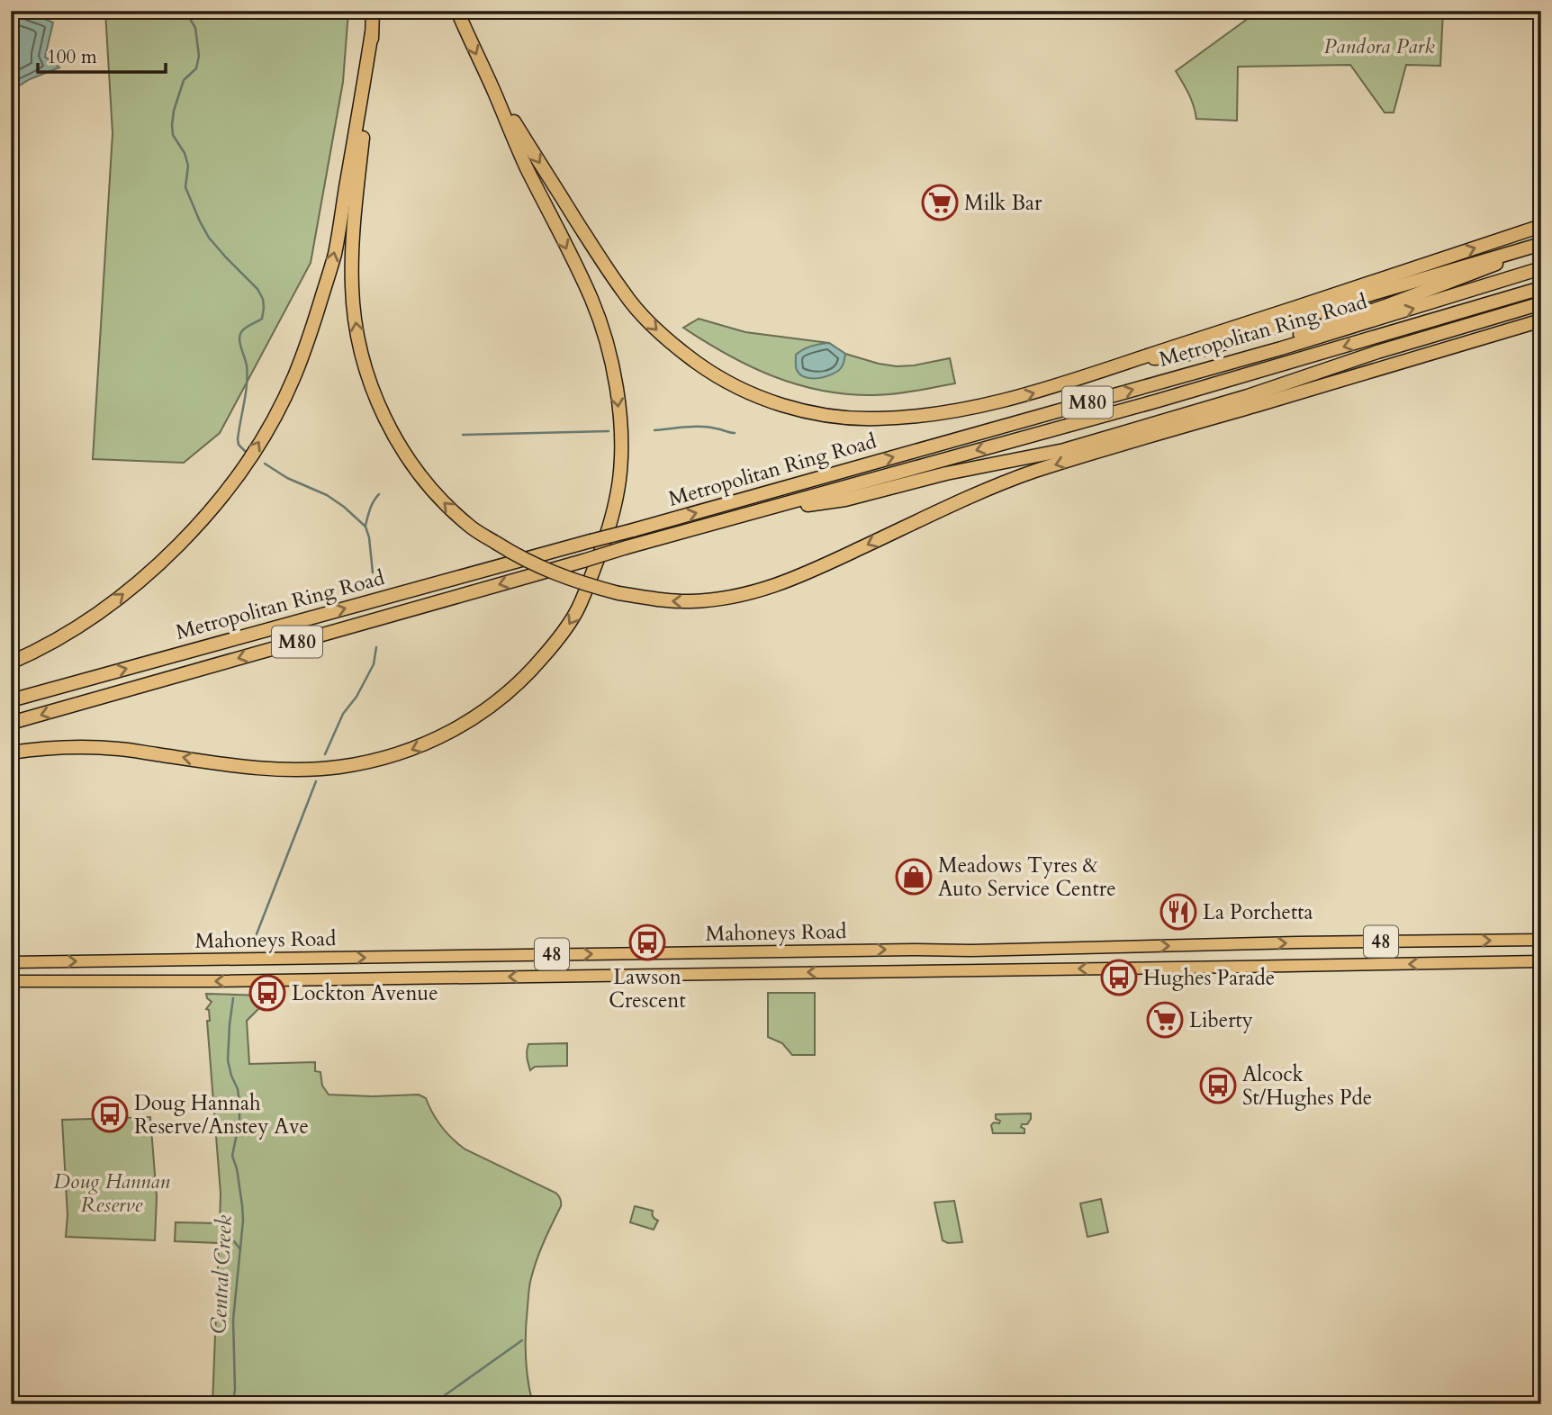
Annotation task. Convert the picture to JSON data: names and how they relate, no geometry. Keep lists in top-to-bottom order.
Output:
{
  "streets": {
    "highway": ["Metropolitan Ring Road", "M80"],
    "main road": ["Mahoneys Road", "48"]
  },
  "water": ["Central Creek"],
  "parks": ["Pandora Park", "Doug Hannan Reserve"],
  "places": {
    "supermarket": ["Milk Bar", "Liberty"],
    "shop": ["Meadows Tyres & Auto Service Centre"],
    "restaurant": ["La Porchetta"],
    "bus stop": [
      "Lawson Crescent",
      "Hughes Parade",
      "Lockton Avenue",
      "Alcock St/Hughes Pde",
      "Doug Hannah Reserve/Anstey Ave"
    ]
  },
  "scale_bar": "100 m"
}
